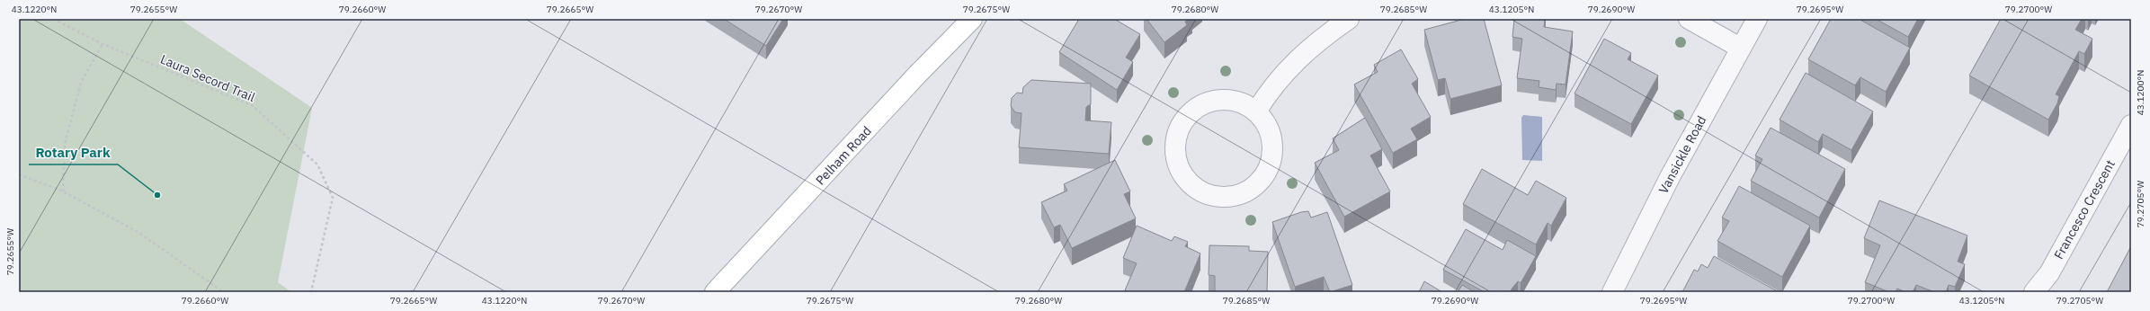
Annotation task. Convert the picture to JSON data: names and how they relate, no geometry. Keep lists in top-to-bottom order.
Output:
{
  "streets": {
    "main road": ["Pelham Road"],
    "street": ["Vansickle Road", "Francesco Crescent"],
    "path": ["Laura Secord Trail"]
  },
  "places": ["Rotary Park"],
  "coordinates": [
    "43.1220°N",
    "79.2655°W",
    "79.2660°W",
    "79.2665°W",
    "79.2670°W",
    "79.2675°W",
    "79.2680°W",
    "79.2685°W",
    "43.1205°N",
    "79.2690°W",
    "79.2695°W",
    "79.2700°W",
    "43.1200°N",
    "79.2705°W"
  ]
}
